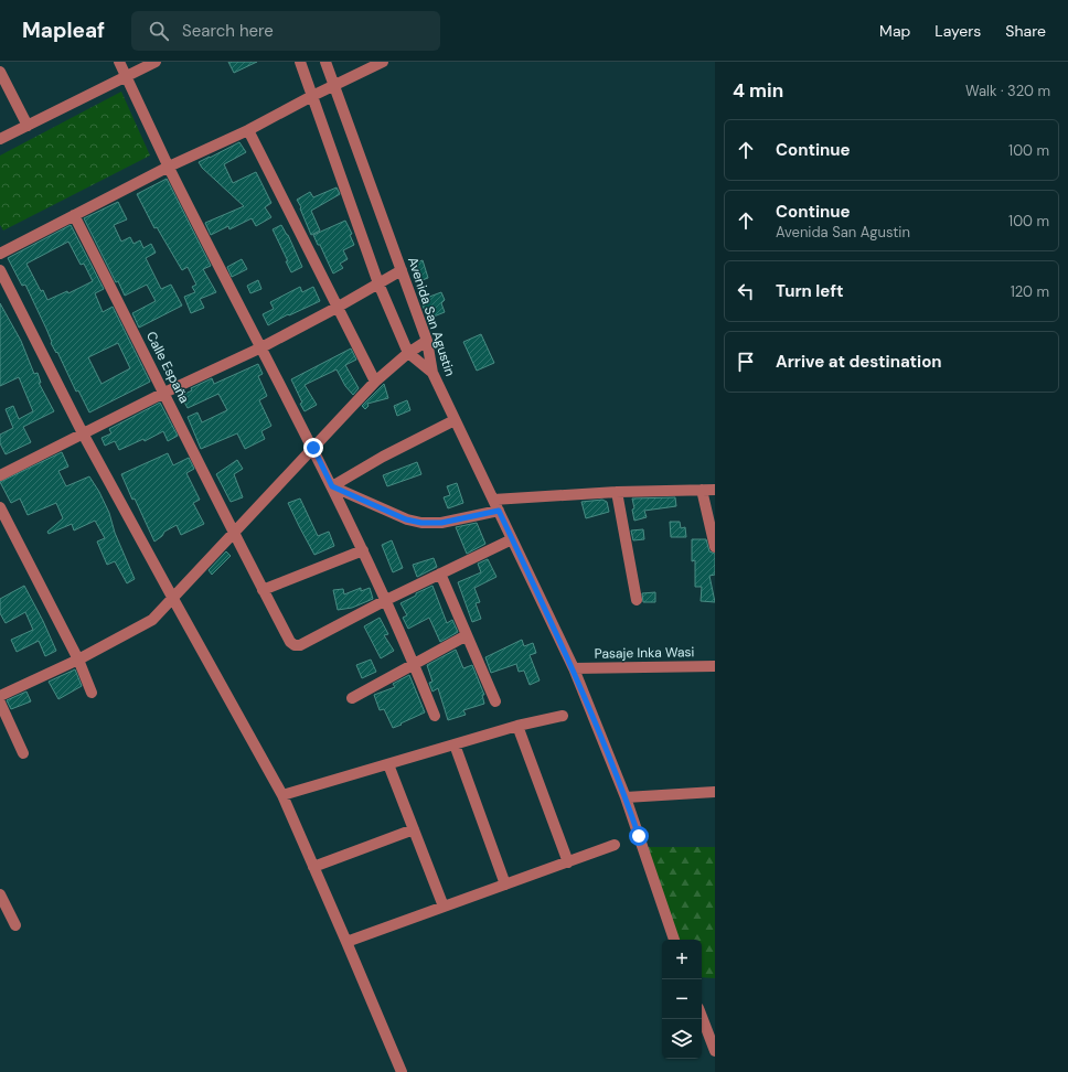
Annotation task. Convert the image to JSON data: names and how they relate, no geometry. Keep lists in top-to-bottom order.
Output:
{
  "streets": {
    "street": ["Avenida San Agustin", "Calle España", "Pasaje Inka Wasi"]
  },
  "crossings": [
    ["Avenida San Agustin", "Calle España"],
    ["Avenida San Agustin", "Pasaje Inka Wasi"]
  ],
  "page": {
    "header": "Mapleaf",
    "search": "Search here",
    "nav": ["Map", "Layers", "Share"],
    "heading": ["4 min", "Walk · 320 m"],
    "list": [
      ["Continue", "100 m"],
      ["Continue", "Avenida San Agustin", "100 m"],
      ["Turn left", "120 m"],
      "Arrive at destination"
    ],
    "map_buttons": ["+", "−"]
  }
}
